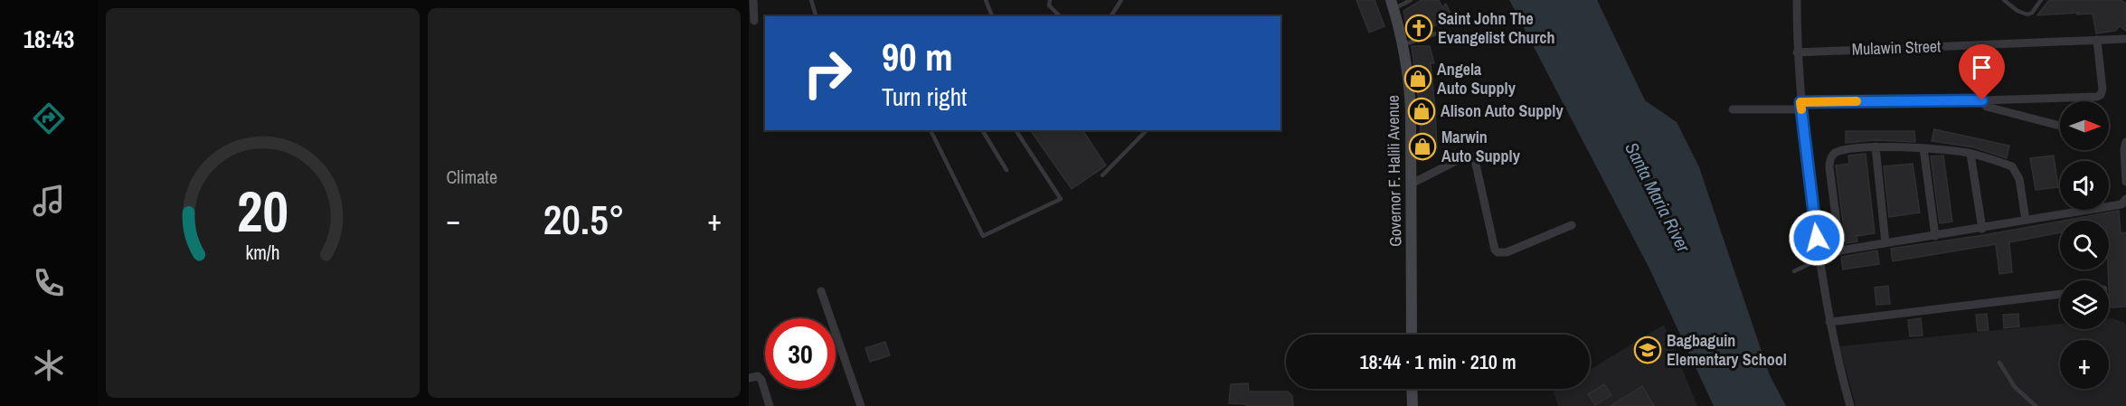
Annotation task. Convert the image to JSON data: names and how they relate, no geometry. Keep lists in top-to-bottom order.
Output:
{
  "streets": {
    "main road": ["Governor F. Halili Avenue"],
    "street": ["Mulawin Street"]
  },
  "water": ["Santa Maria River"],
  "places": {
    "church": ["Saint John The Evangelist Church"],
    "shop": ["Angela Auto Supply", "Alison Auto Supply", "Marwin Auto Supply"],
    "school or university": ["Bagbaguin Elementary School"]
  },
  "north": "right",
  "page": {
    "tabs": "18:43",
    "tile": "Climate",
    "turn": ["90 m", "Turn right"],
    "map_buttons": "+",
    "heat": ["−", "20.5°", "+"],
    "limit": "30",
    "trip": "18:44 · 1 min · 210 m",
    "gauge": ["20", "km/h"]
  }
}
